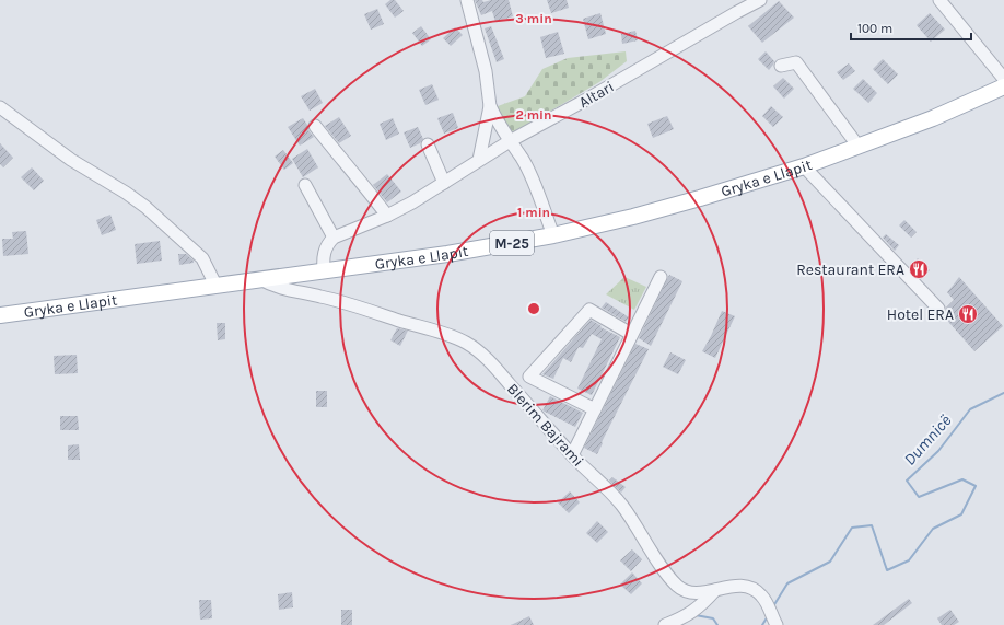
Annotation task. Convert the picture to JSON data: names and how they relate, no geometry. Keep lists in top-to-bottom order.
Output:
{
  "streets": {
    "main road": ["Gryka e Llapit", "M-25"],
    "street": ["Altari", "Blerim Bajrami"]
  },
  "crossings": [
    ["Gryka e Llapit", "Blerim Bajrami"]
  ],
  "water": ["Dumnicë"],
  "places": {
    "restaurant": ["Restaurant ERA", "Hotel ERA"]
  },
  "scale_bar": "100 m",
  "rings": ["3 min", "2 min", "1 min"]
}
